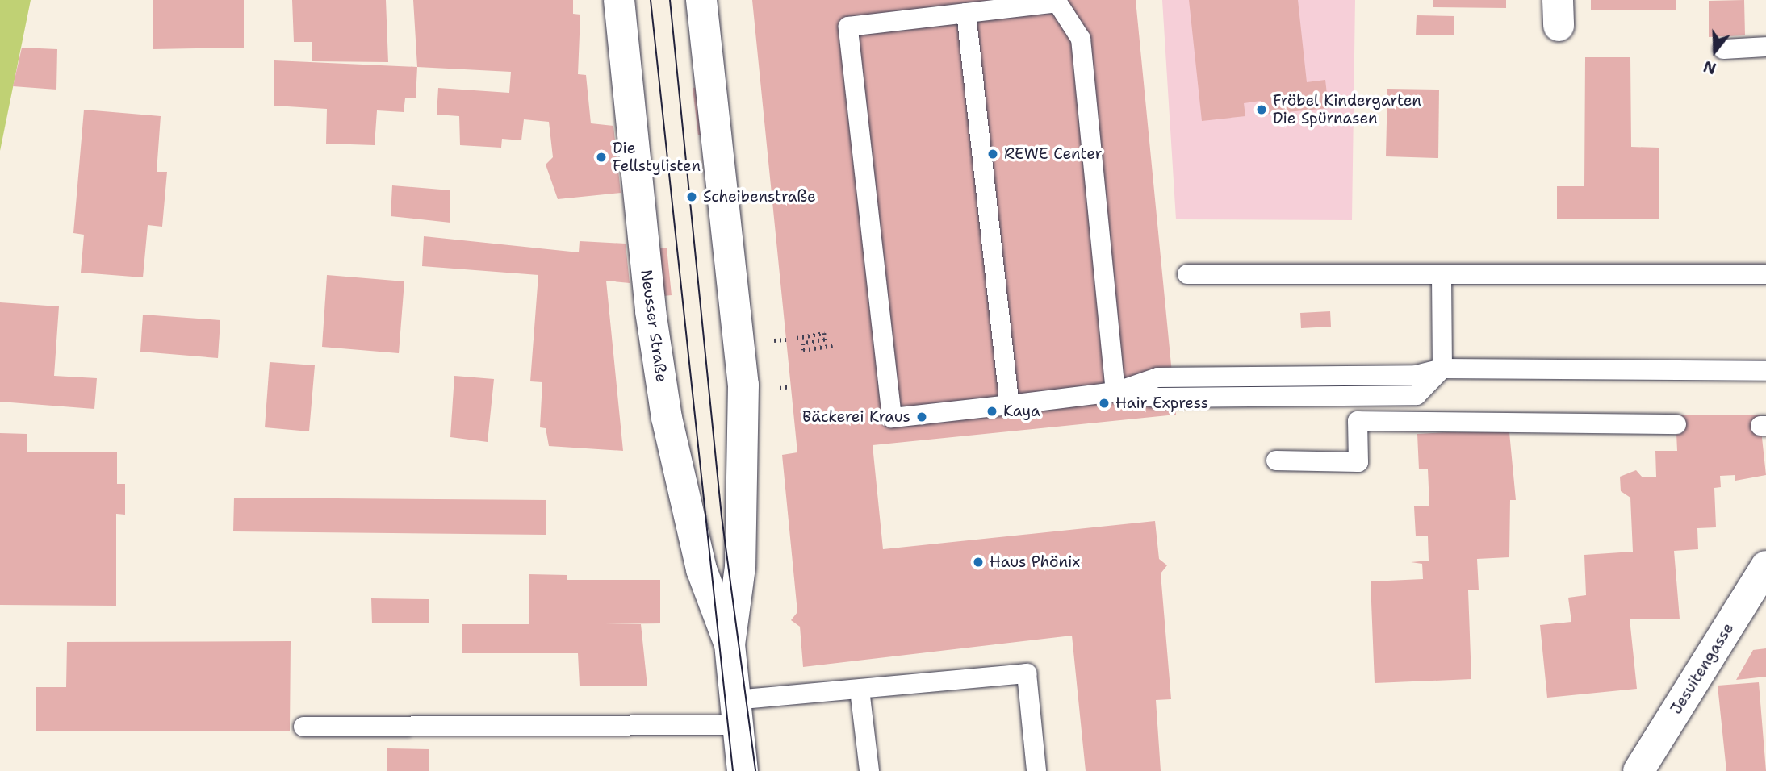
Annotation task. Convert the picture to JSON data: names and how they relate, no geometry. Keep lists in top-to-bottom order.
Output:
{
  "streets": {
    "main road": ["Neusser Straße", "Jesuitengasse"]
  },
  "places": [
    "Fröbel Kindergarten Die Spürnasen",
    "REWE Center",
    "Die Fellstylisten",
    "Scheibenstraße",
    "Hair Express",
    "Kaya",
    "Bäckerei Kraus",
    "Haus Phönix"
  ],
  "north": "bottom"
}
